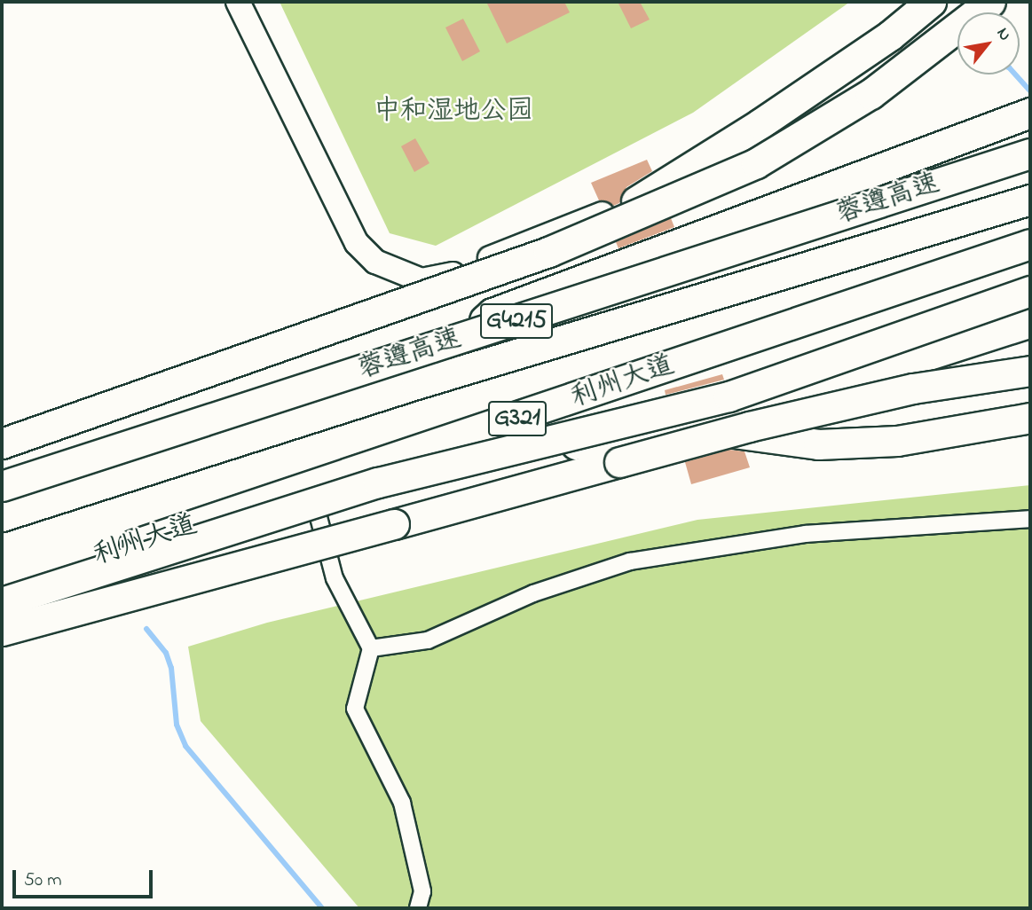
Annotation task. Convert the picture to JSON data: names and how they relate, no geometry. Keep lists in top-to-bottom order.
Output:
{
  "streets": {
    "highway": [
      "蓉遵高速",
      "G4215",
      "利州大道",
      "G321"
    ]
  },
  "parks": ["中和湿地公园"],
  "scale_bar": "50 m",
  "north": "top right"
}
